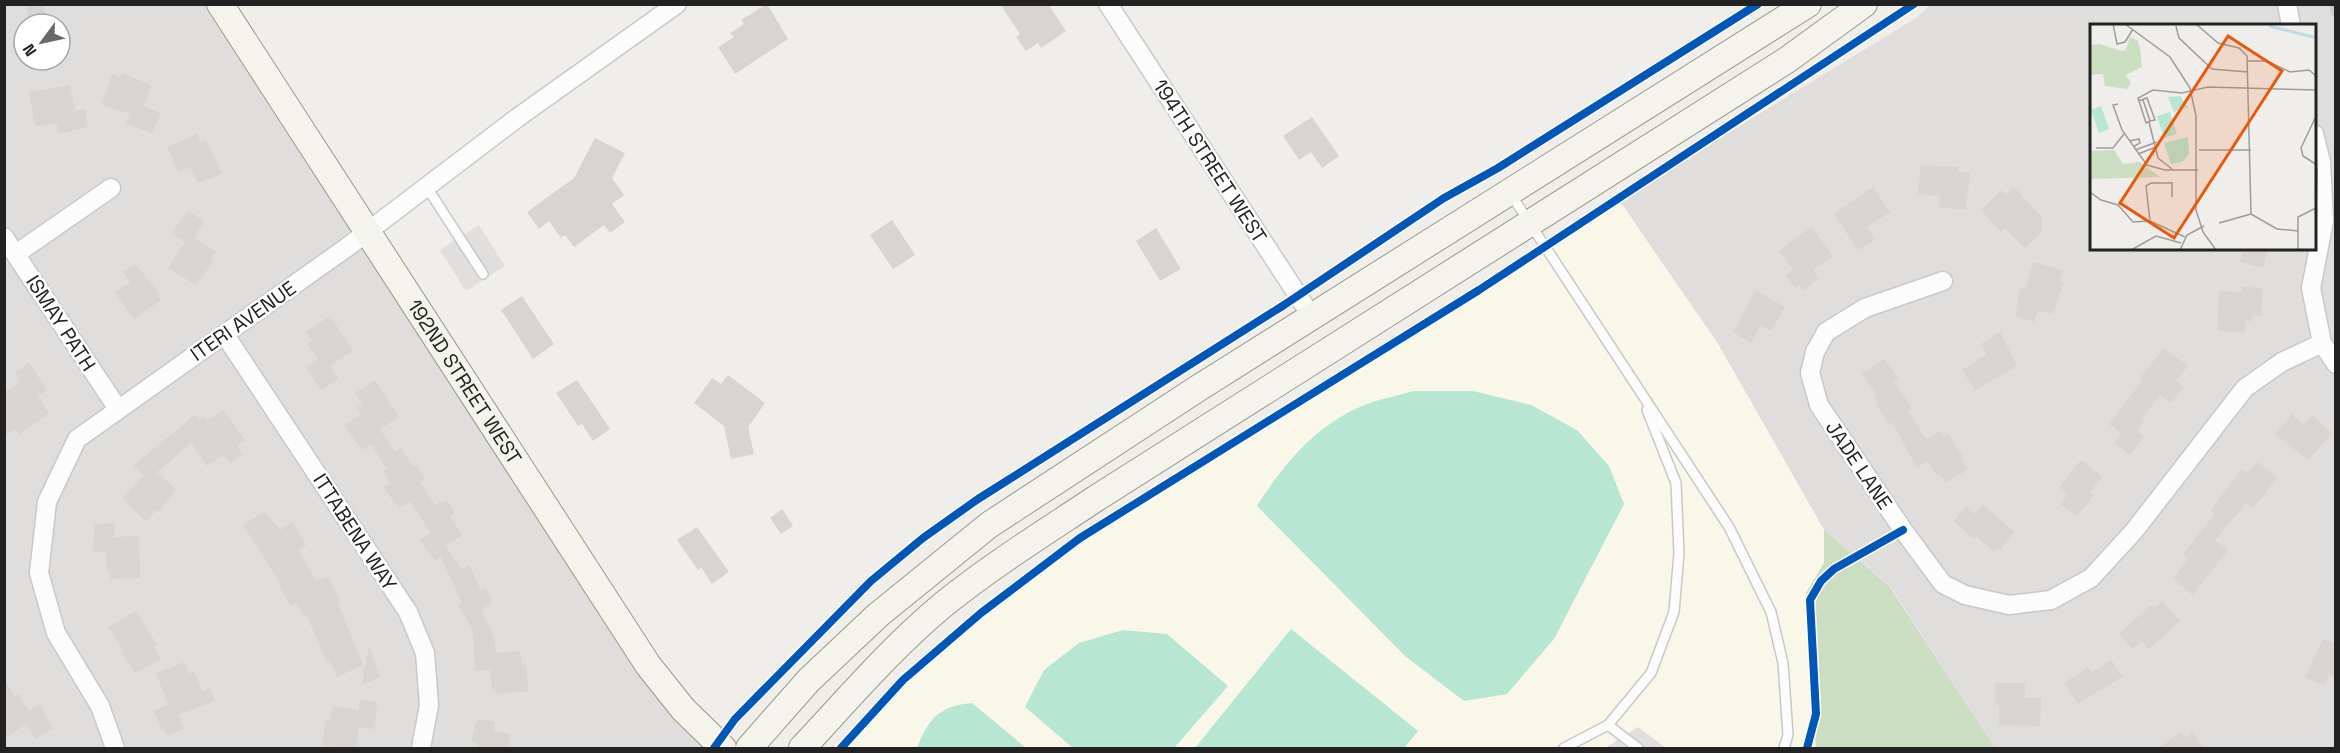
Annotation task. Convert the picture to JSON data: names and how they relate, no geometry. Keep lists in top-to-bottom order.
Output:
{
  "streets": {
    "main road": ["192ND STREET WEST"],
    "street": [
      "194TH STREET WEST",
      "ITERI AVENUE",
      "ISMAY PATH",
      "JADE LANE",
      "ITTABENA WAY"
    ]
  },
  "crossings": [
    ["ITERI AVENUE", "ISMAY PATH"],
    ["ITERI AVENUE", "192ND STREET WEST"],
    ["ITERI AVENUE", "ITTABENA WAY"]
  ],
  "north": "bottom left"
}
